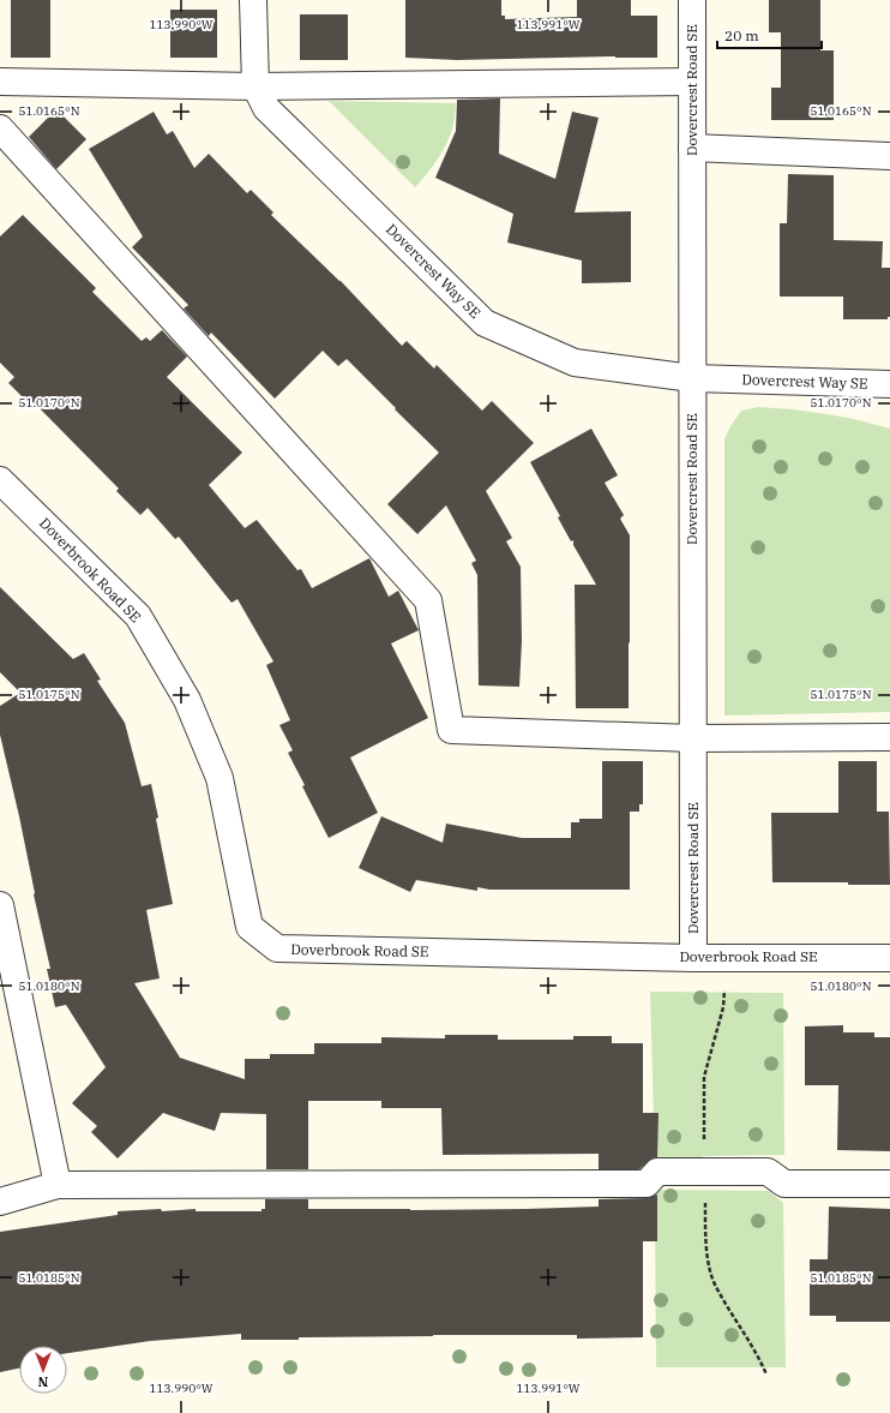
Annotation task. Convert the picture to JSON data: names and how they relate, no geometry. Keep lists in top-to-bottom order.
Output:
{
  "streets": {
    "street": ["Dovercrest Road SE", "Dovercrest Way SE", "Doverbrook Road SE"]
  },
  "crossings": [
    ["Dovercrest Road SE", "Dovercrest Way SE"],
    ["Dovercrest Road SE", "Doverbrook Road SE"]
  ],
  "scale_bar": "20 m",
  "north": "bottom",
  "coordinates": [
    "113.990°W",
    "113.991°W",
    "51.0165°N",
    "51.0170°N",
    "51.0175°N",
    "51.0180°N",
    "51.0185°N"
  ]
}
